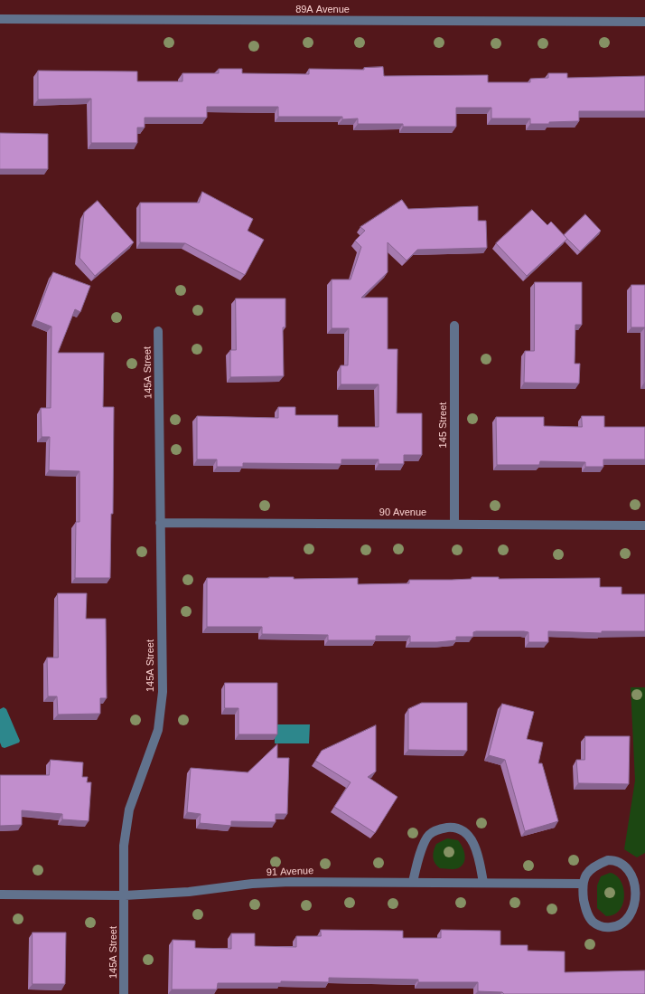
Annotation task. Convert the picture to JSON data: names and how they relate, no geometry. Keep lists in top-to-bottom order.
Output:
{
  "streets": {
    "street": [
      "89A Avenue",
      "145A Street",
      "145 Street",
      "90 Avenue",
      "91 Avenue"
    ]
  },
  "crossings": [
    ["145A Street", "90 Avenue"],
    ["145A Street", "91 Avenue"],
    ["145 Street", "90 Avenue"]
  ]
}
